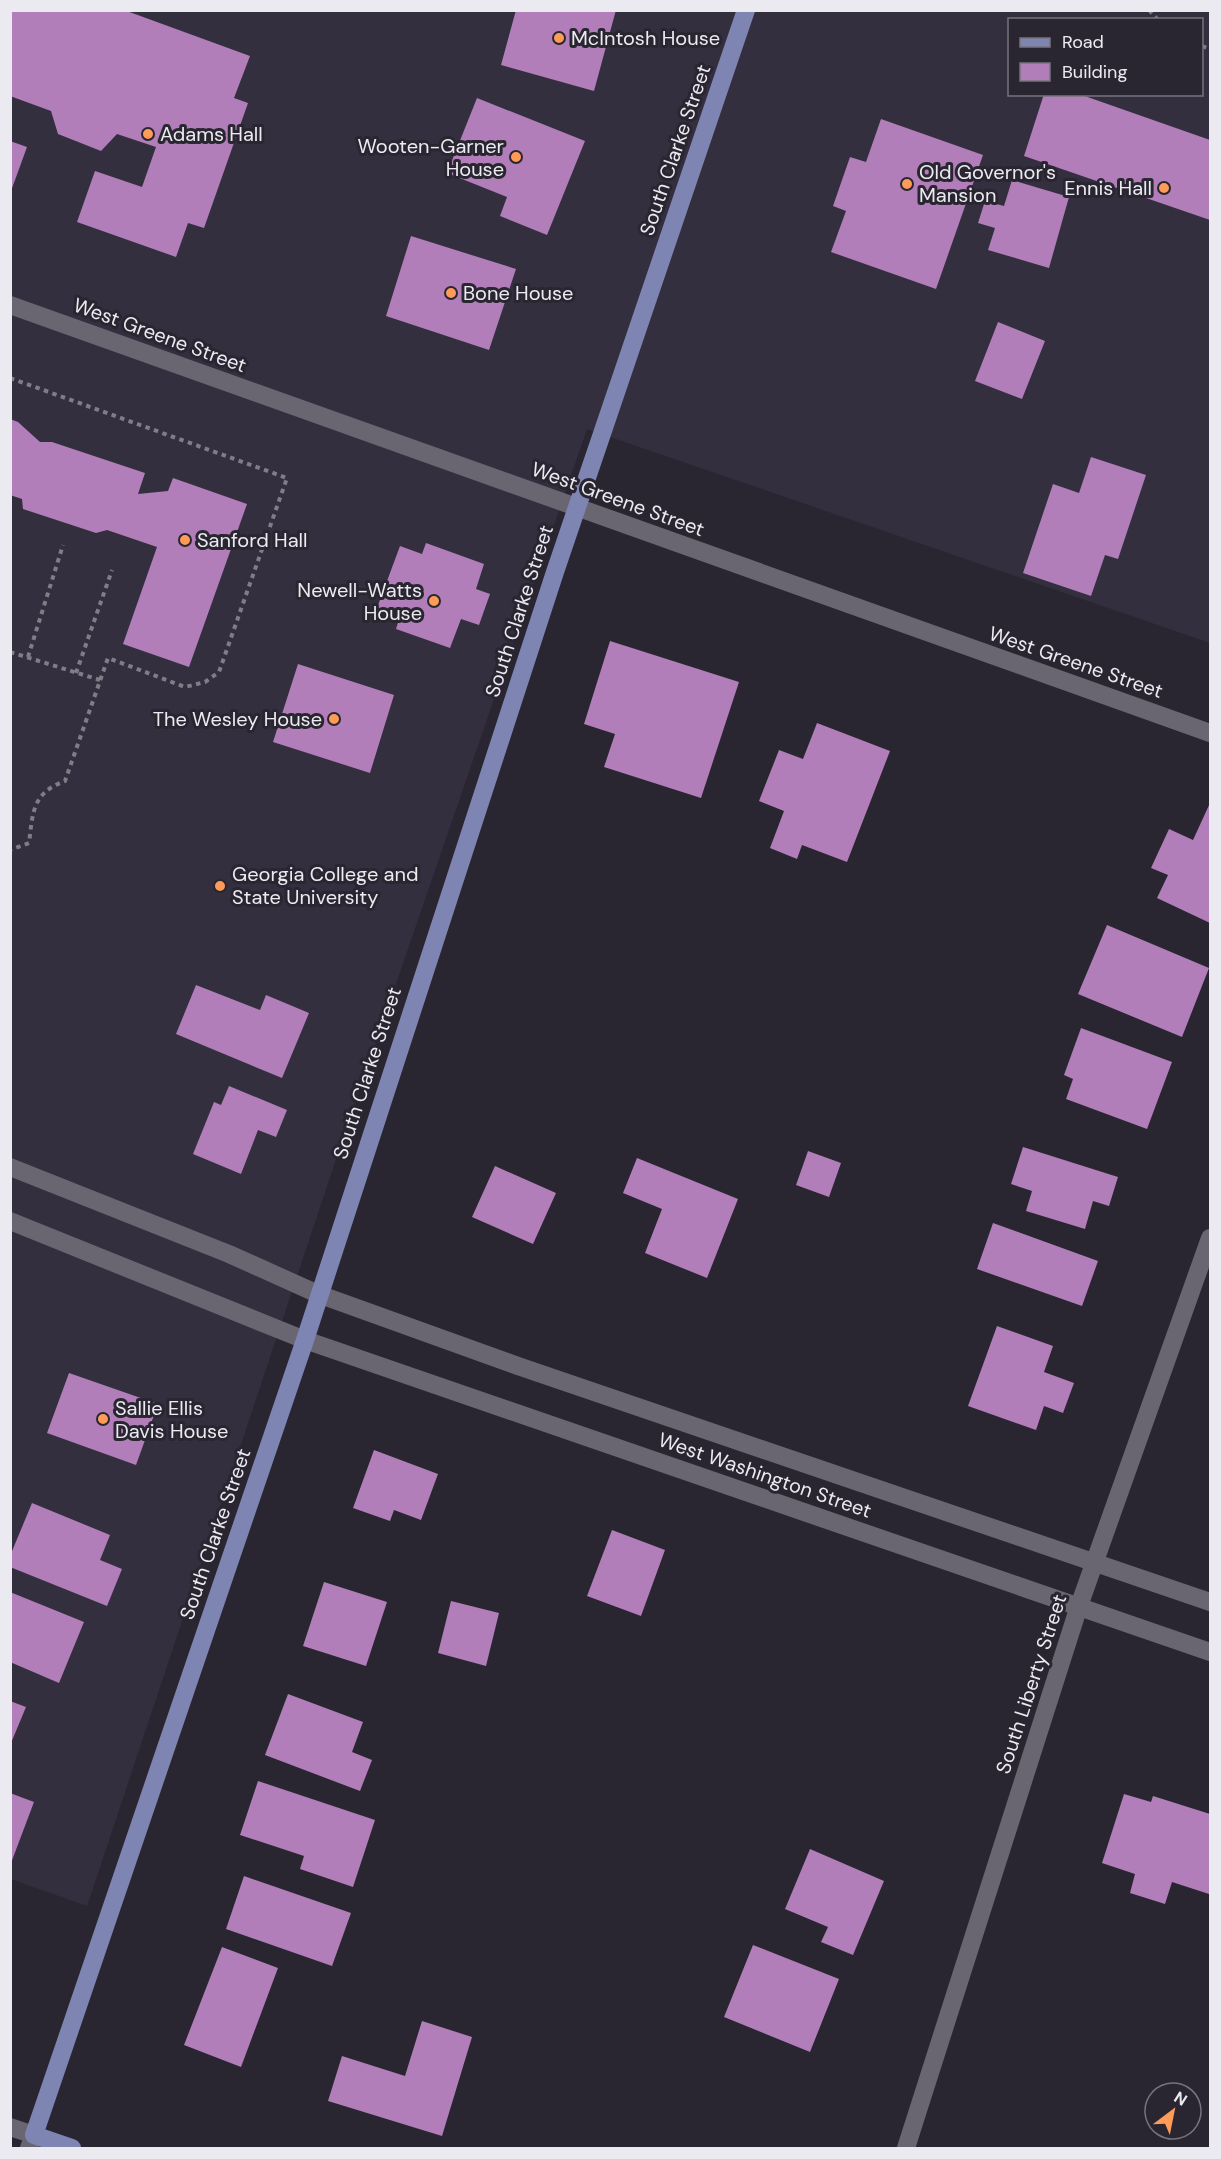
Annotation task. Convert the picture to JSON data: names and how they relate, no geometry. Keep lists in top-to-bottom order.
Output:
{
  "streets": {
    "main road": ["South Clarke Street"],
    "street": ["West Greene Street", "West Washington Street", "South Liberty Street"]
  },
  "crossings": [
    ["South Clarke Street", "West Greene Street"],
    ["South Clarke Street", "West Washington Street"],
    ["West Washington Street", "South Liberty Street"]
  ],
  "places": [
    "McIntosh House",
    "Adams Hall",
    "Wooten-Garner House",
    "Old Governor's Mansion",
    "Ennis Hall",
    "Bone House",
    "Sanford Hall",
    "Newell-Watts House",
    "The Wesley House",
    "Georgia College and State University",
    "Sallie Ellis Davis House"
  ],
  "legend": ["Road", "Building"],
  "north": "top right"
}
